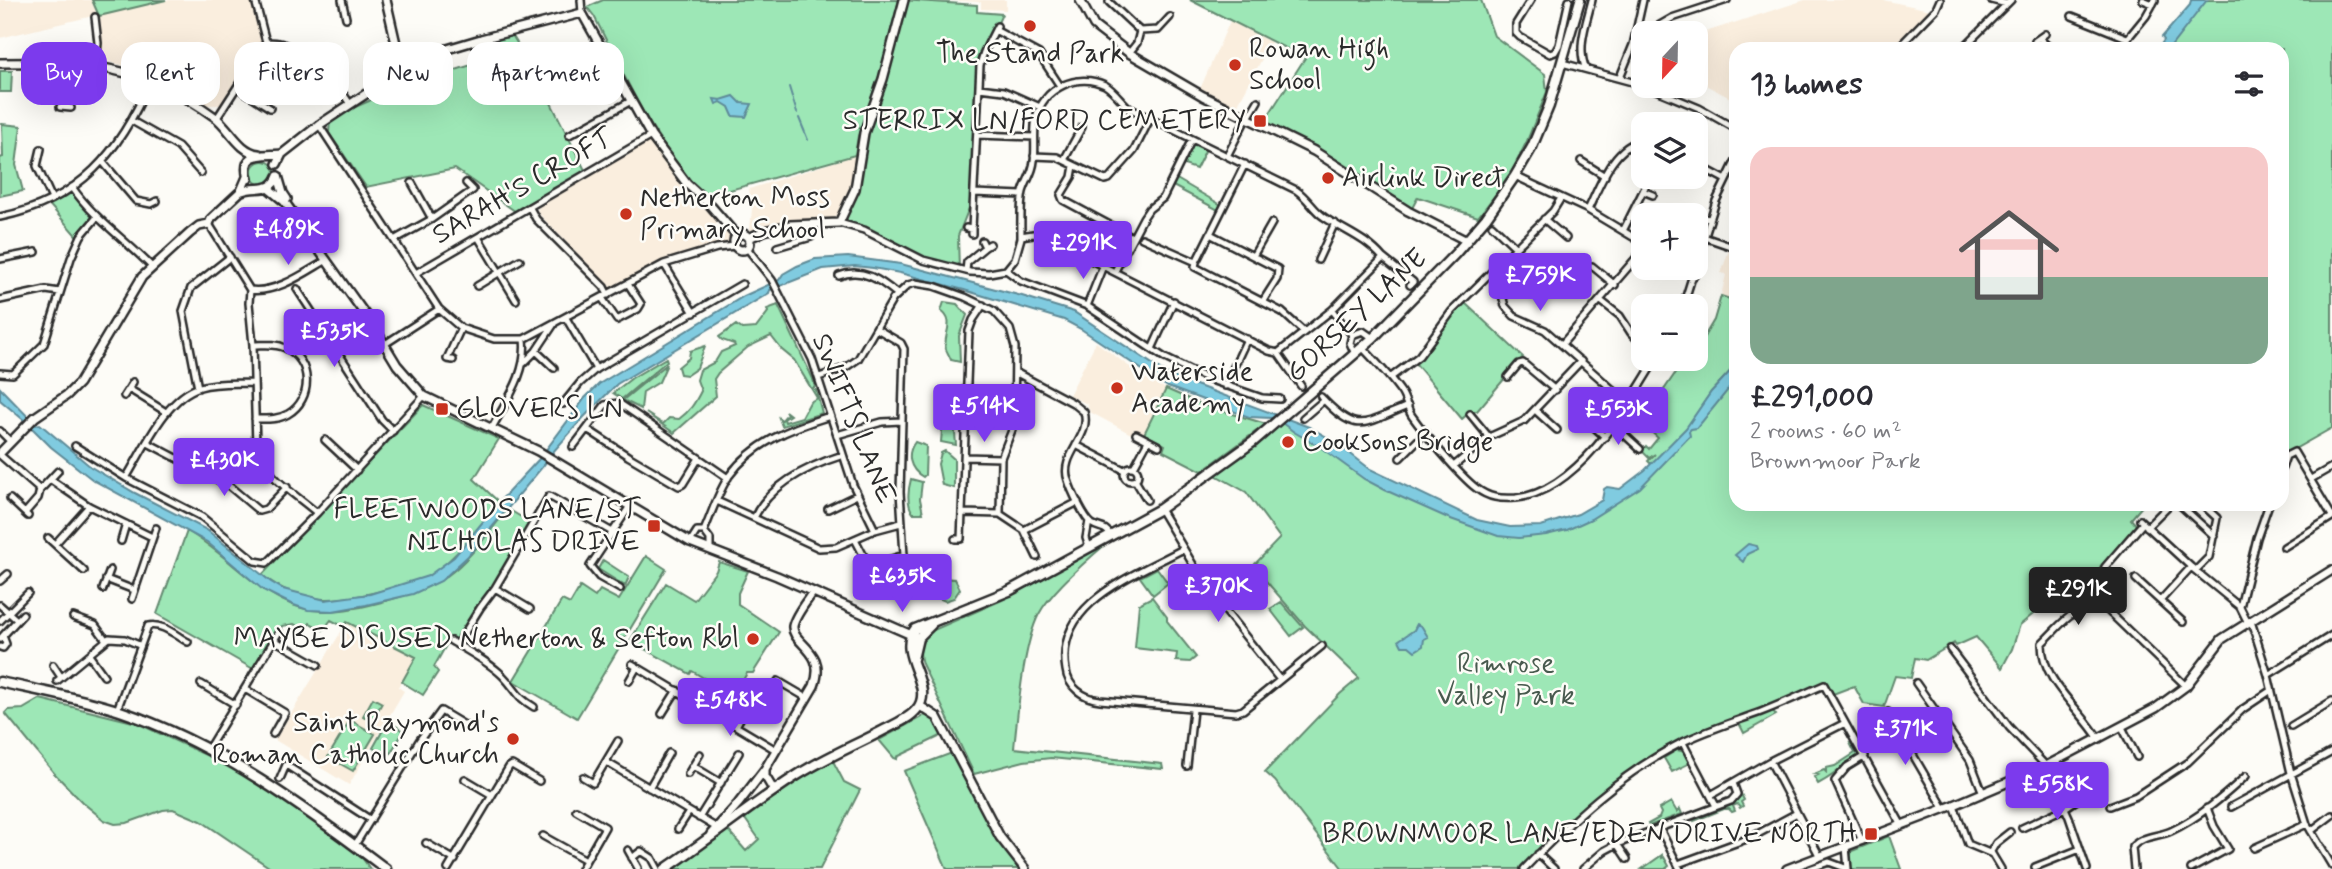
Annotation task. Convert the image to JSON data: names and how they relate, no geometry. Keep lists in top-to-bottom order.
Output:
{
  "streets": {
    "main road": ["GORSEY LANE"],
    "street": ["SARAH'S CROFT", "SWIFTS LANE"]
  },
  "parks": ["Rimrose Valley Park"],
  "places": {
    "other": [
      "The Stand Park",
      "Rowan High School",
      "Airlink Direct",
      "Netherton Moss Primary School",
      "Waterside Academy",
      "Cooksons Bridge",
      "MAYBE DISUSED Netherton & Sefton Rbl",
      "Saint Raymond's Roman Catholic Church"
    ],
    "transit": [
      "STERRIX LN/FORD CEMETERY",
      "GLOVERS LN",
      "FLEETWOODS LANE/ST NICHOLAS DRIVE",
      "BROWNMOOR LANE/EDEN DRIVE NORTH"
    ]
  },
  "north": "bottom",
  "page": {
    "map_buttons": ["+", "−"],
    "chip": [
      "Buy",
      "Rent",
      "Filters",
      "New",
      "Apartment"
    ],
    "heading": "13 homes",
    "list": [
      {
        "name": "£291,000",
        "note": "2 rooms · 60 m² · Brownmoor Park"
      }
    ],
    "price": [
      "£489K",
      "£291K",
      "£759K",
      "£535K",
      "£514K",
      "£553K",
      "£430K",
      "£635K",
      "£370K",
      "£291K",
      "£548K",
      "£371K",
      "£558K"
    ]
  }
}
